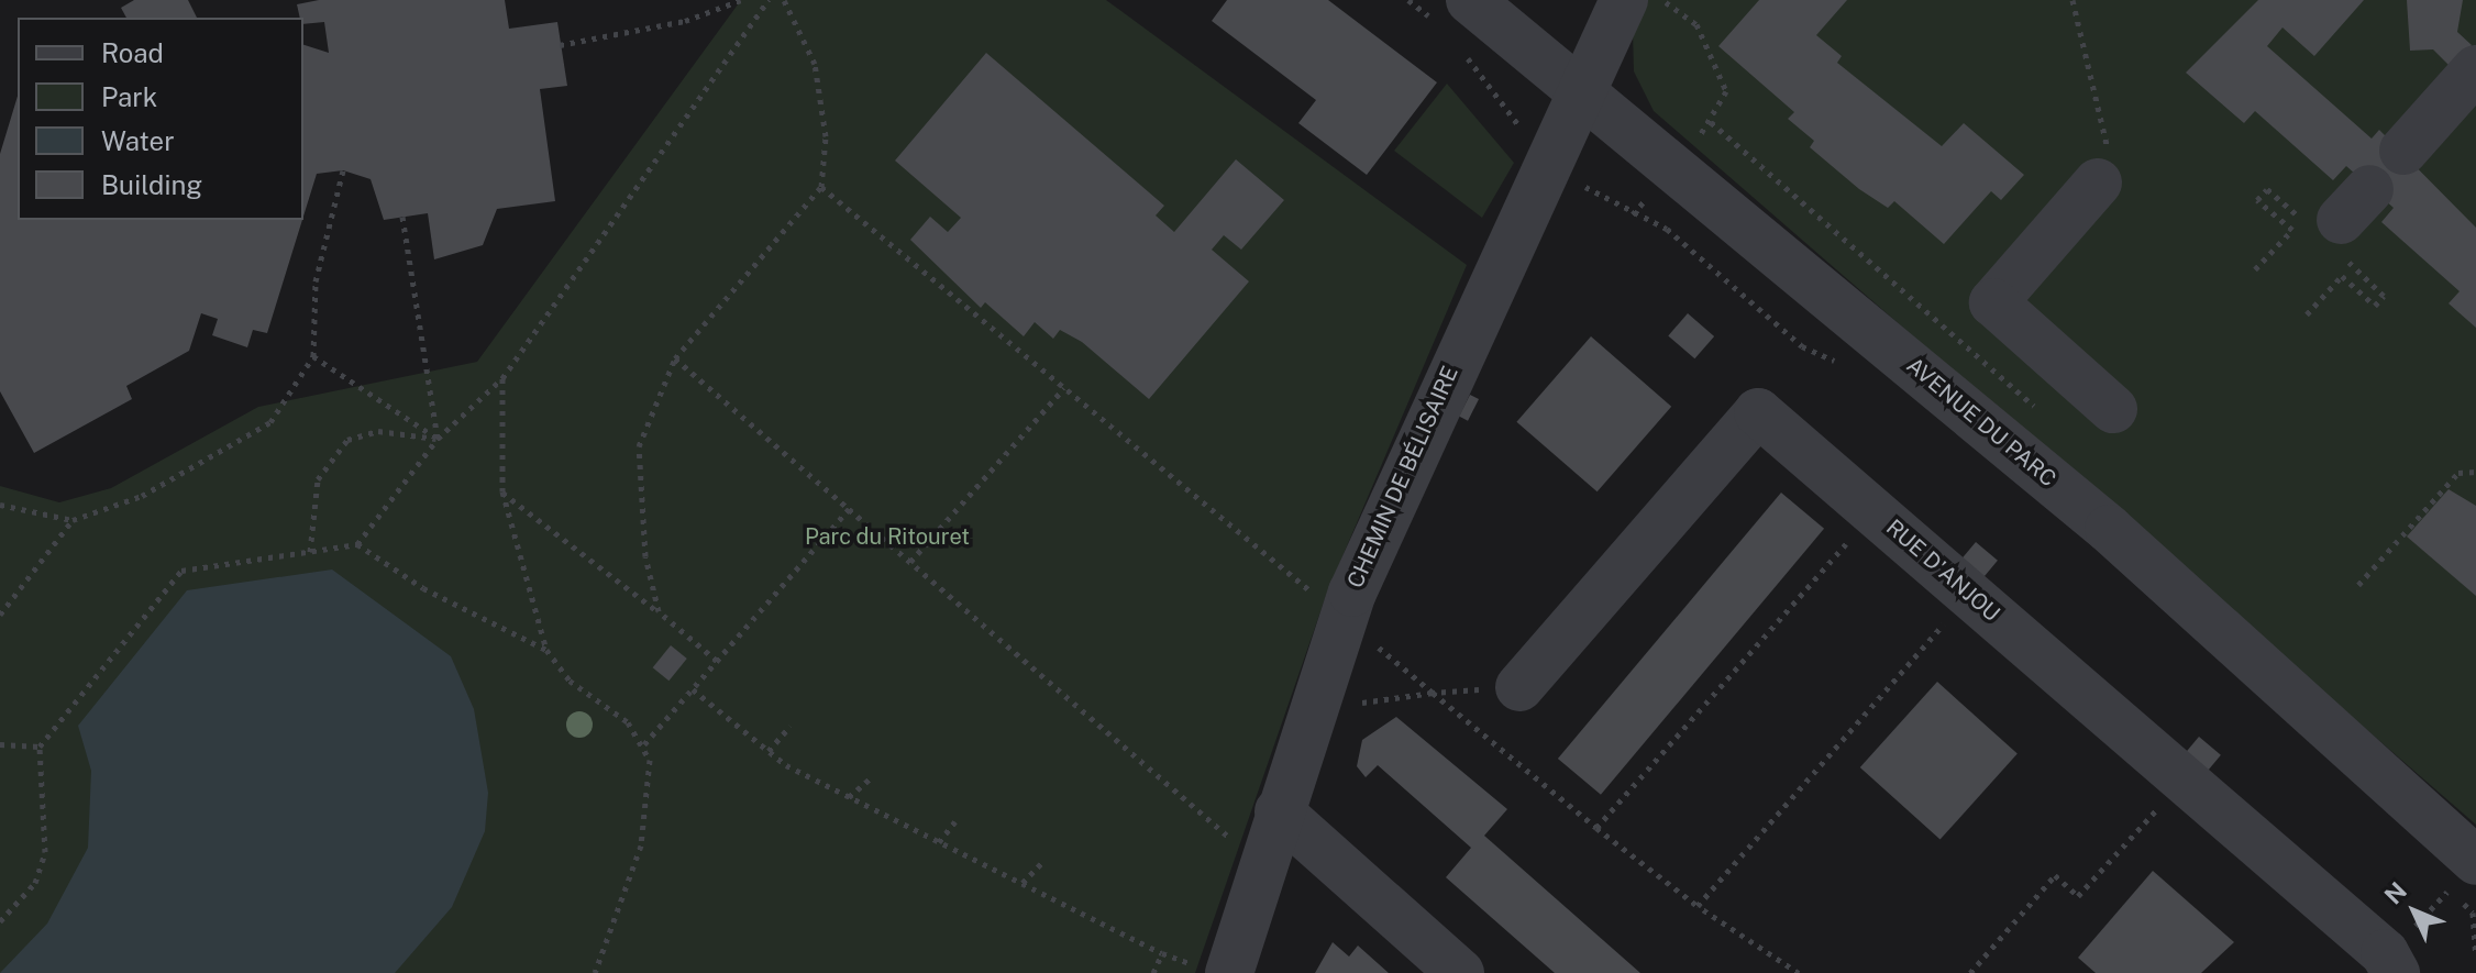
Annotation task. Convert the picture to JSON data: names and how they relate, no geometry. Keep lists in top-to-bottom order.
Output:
{
  "streets": {
    "street": ["AVENUE DU PARC", "CHEMIN DE BÉLISAIRE", "RUE D'ANJOU"]
  },
  "crossings": [
    ["AVENUE DU PARC", "CHEMIN DE BÉLISAIRE"]
  ],
  "parks": ["Parc du Ritouret"],
  "legend": [
    "Road",
    "Park",
    "Water",
    "Building"
  ],
  "north": "top left"
}
